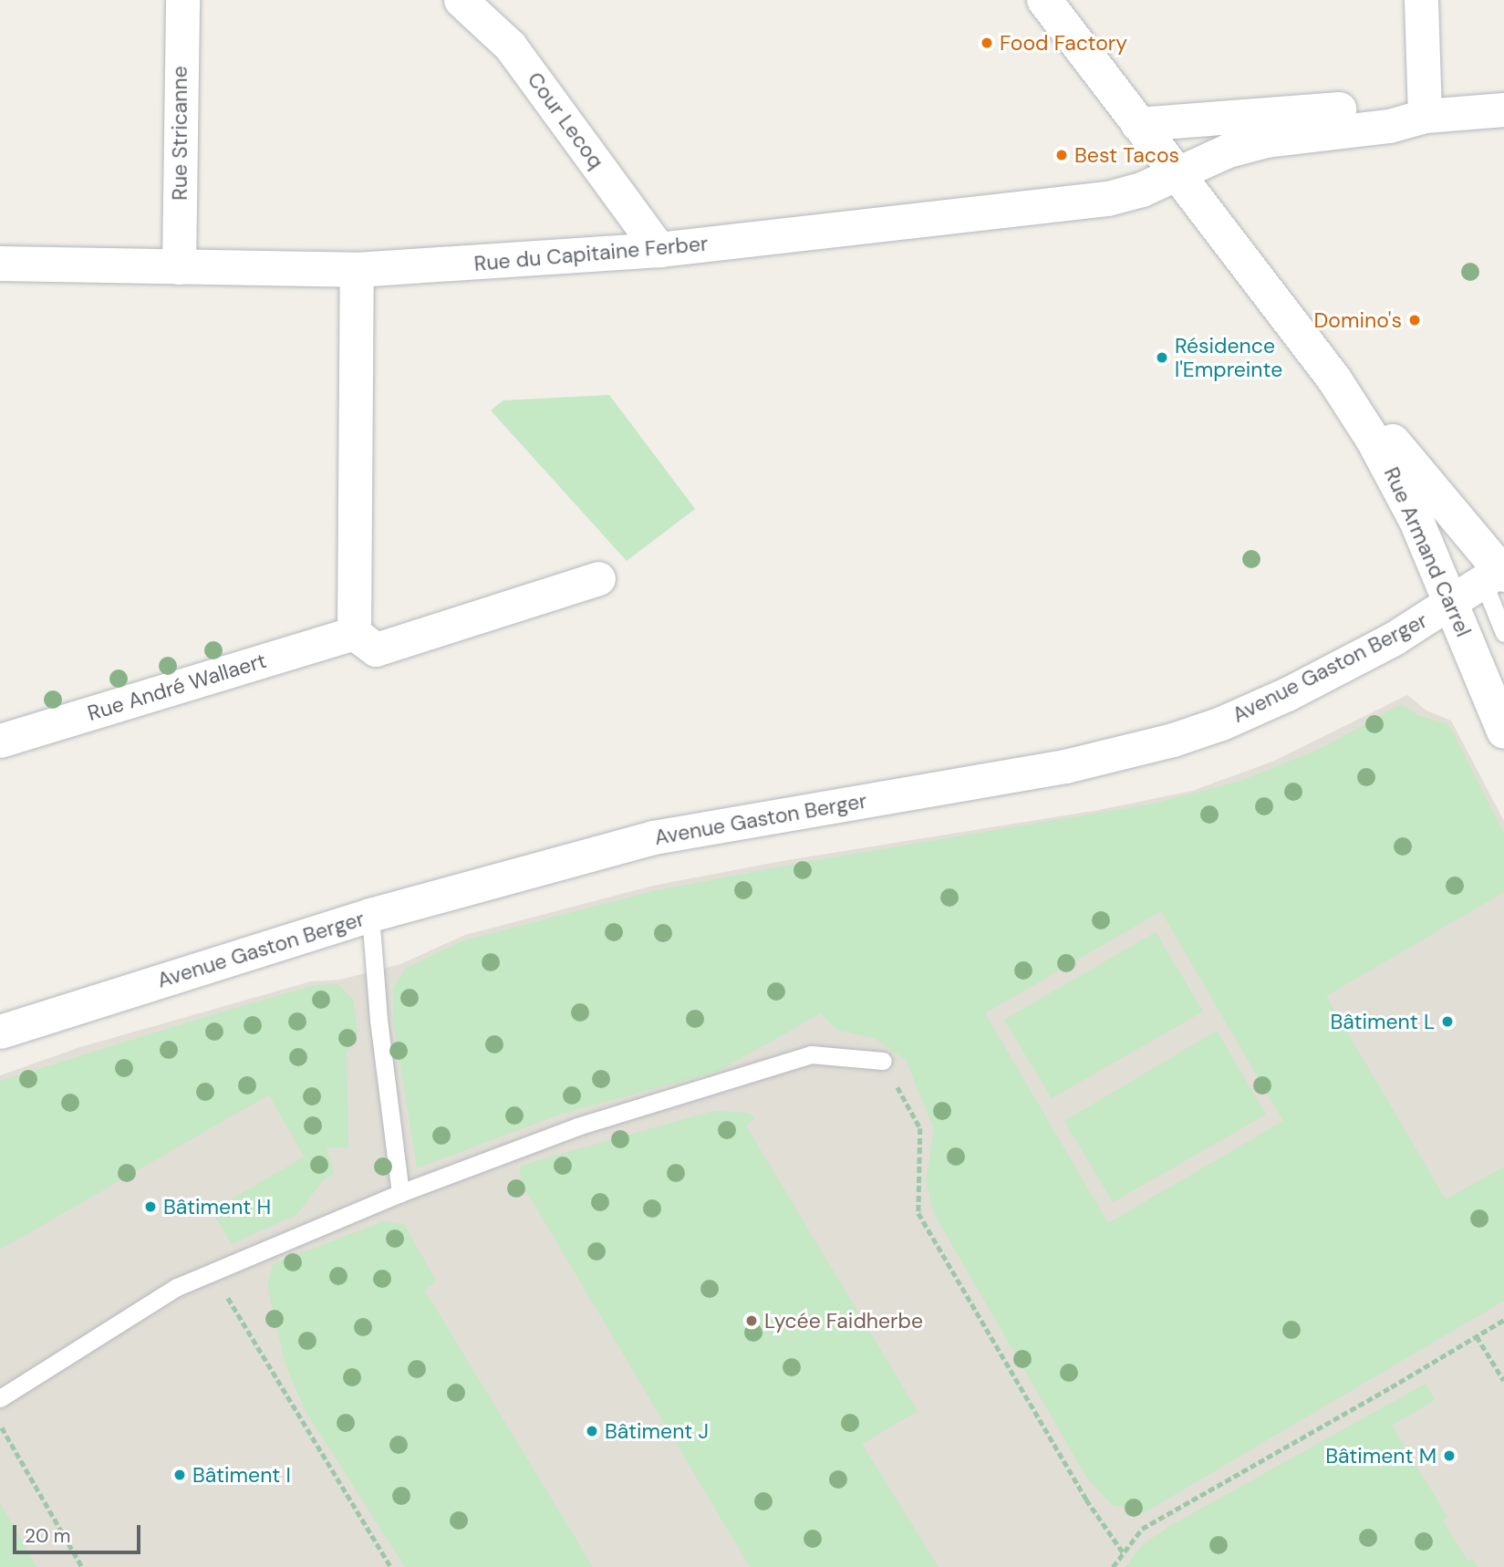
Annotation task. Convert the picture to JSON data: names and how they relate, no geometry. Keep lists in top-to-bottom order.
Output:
{
  "streets": {
    "street": [
      "Cour Lecoq",
      "Rue Stricanne",
      "Rue du Capitaine Ferber",
      "Rue Armand Carrel",
      "Avenue Gaston Berger",
      "Rue André Wallaert"
    ]
  },
  "crossings": [
    ["Cour Lecoq", "Rue du Capitaine Ferber"],
    ["Rue Stricanne", "Rue du Capitaine Ferber"],
    ["Rue du Capitaine Ferber", "Rue Armand Carrel"],
    ["Rue Armand Carrel", "Avenue Gaston Berger"]
  ],
  "places": [
    "Food Factory",
    "Best Tacos",
    "Domino's",
    "Résidence l'Empreinte",
    "Bâtiment L",
    "Bâtiment H",
    "Lycée Faidherbe",
    "Bâtiment J",
    "Bâtiment M",
    "Bâtiment I"
  ],
  "scale_bar": "20 m"
}
